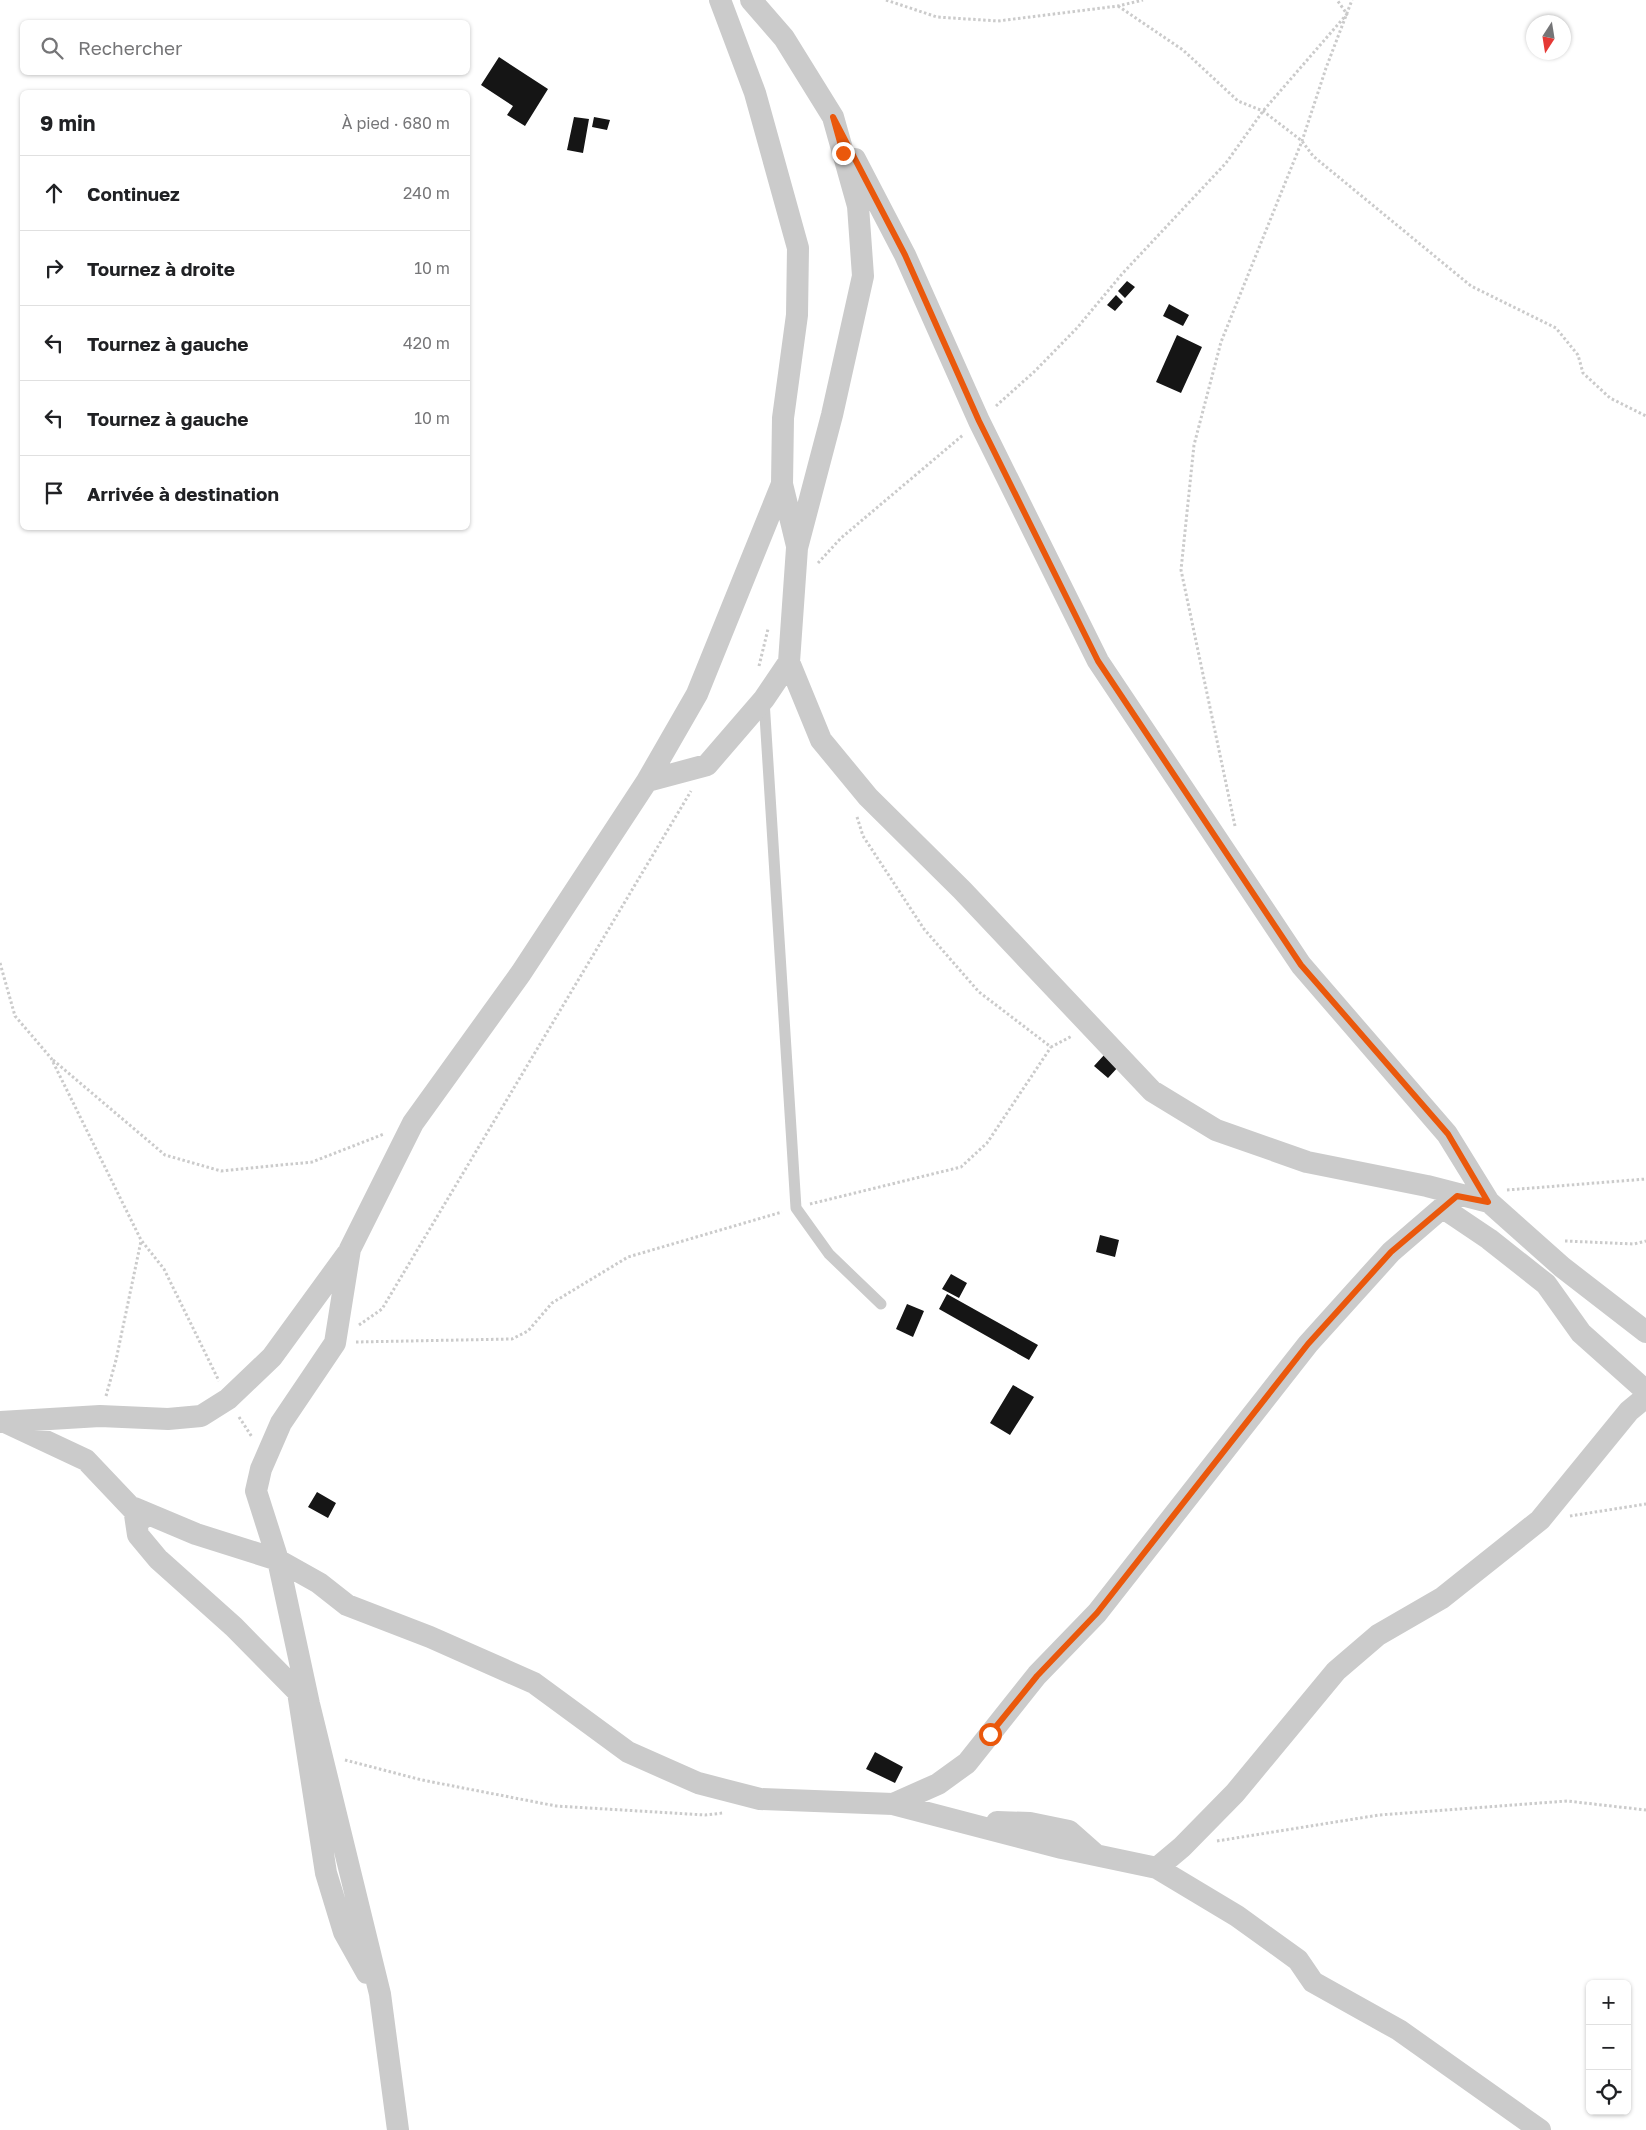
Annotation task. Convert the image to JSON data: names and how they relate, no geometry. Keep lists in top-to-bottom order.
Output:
{
  "north": "bottom",
  "page": {
    "search": "Rechercher",
    "heading": ["9 min", "À pied · 680 m"],
    "list": [
      ["Continuez", "240 m"],
      ["Tournez à droite", "10 m"],
      ["Tournez à gauche", "420 m"],
      ["Tournez à gauche", "10 m"],
      "Arrivée à destination"
    ],
    "map_buttons": ["+", "−"]
  }
}
